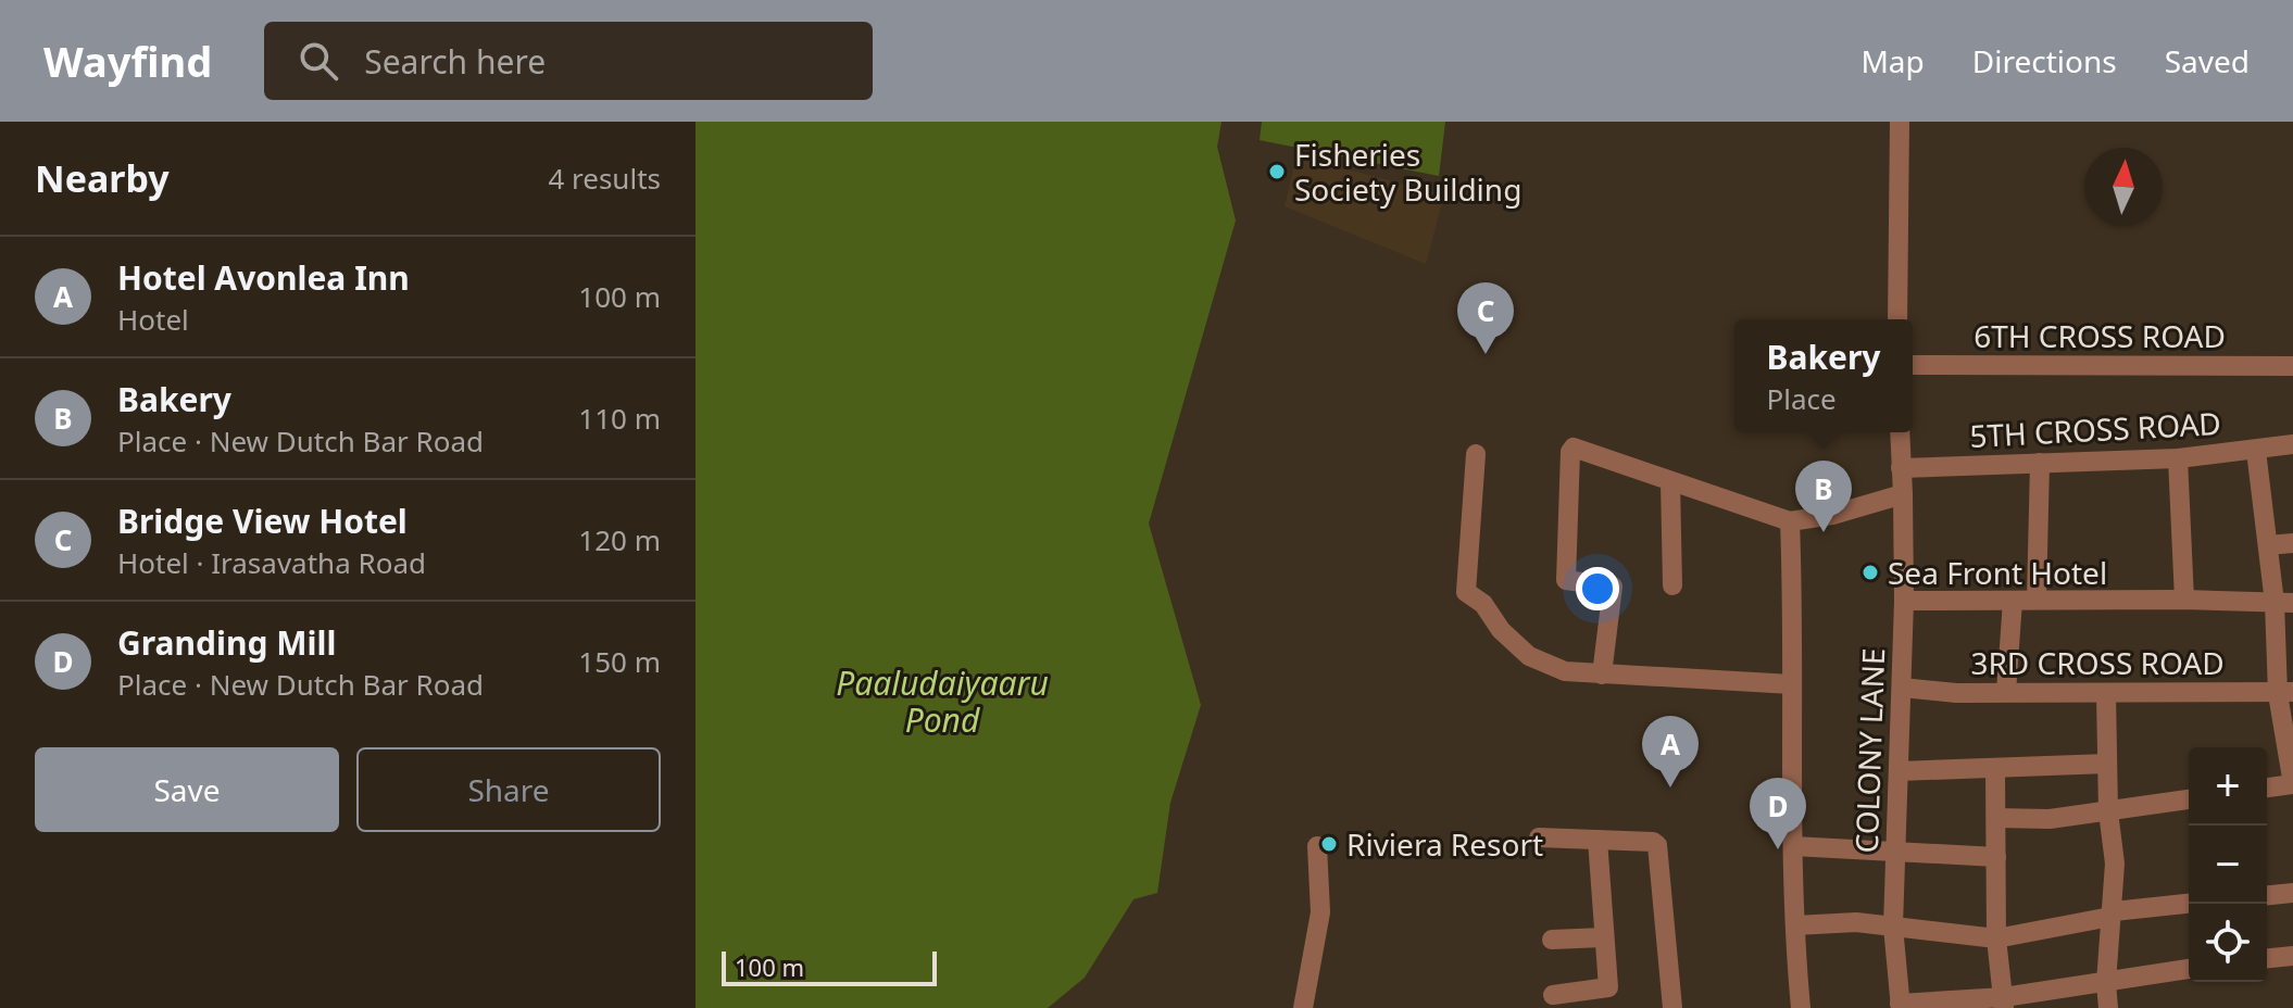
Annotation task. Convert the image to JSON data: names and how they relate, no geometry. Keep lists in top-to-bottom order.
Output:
{
  "streets": {
    "street": [
      "6TH CROSS ROAD",
      "5TH CROSS ROAD",
      "3RD CROSS ROAD",
      "COLONY LANE"
    ]
  },
  "crossings": [
    ["5TH CROSS ROAD", "COLONY LANE"],
    ["3RD CROSS ROAD", "COLONY LANE"]
  ],
  "water": ["Paaludaiyaaru Pond"],
  "places": ["Fisheries Society Building", "Sea Front Hotel", "Riviera Resort"],
  "scale_bar": "100 m",
  "north": "top",
  "page": {
    "header": "Wayfind",
    "search": "Search here",
    "nav": ["Map", "Directions", "Saved"],
    "heading": ["Nearby", "4 results"],
    "list": [
      {
        "mark": "A",
        "name": "Hotel Avonlea Inn",
        "note": "Hotel",
        "value": "100 m"
      },
      {
        "mark": "B",
        "name": "Bakery",
        "note": "Place · New Dutch Bar Road",
        "value": "110 m"
      },
      {
        "mark": "C",
        "name": "Bridge View Hotel",
        "note": "Hotel · Irasavatha Road",
        "value": "120 m"
      },
      {
        "mark": "D",
        "name": "Granding Mill",
        "note": "Place · New Dutch Bar Road",
        "value": "150 m"
      }
    ],
    "pins": [
      "C",
      "B",
      "A",
      "D"
    ],
    "popup": ["Bakery", "Place"],
    "buttons": ["Save", "Share"],
    "map_buttons": ["+", "−"],
    "scale": "100 m"
  }
}
